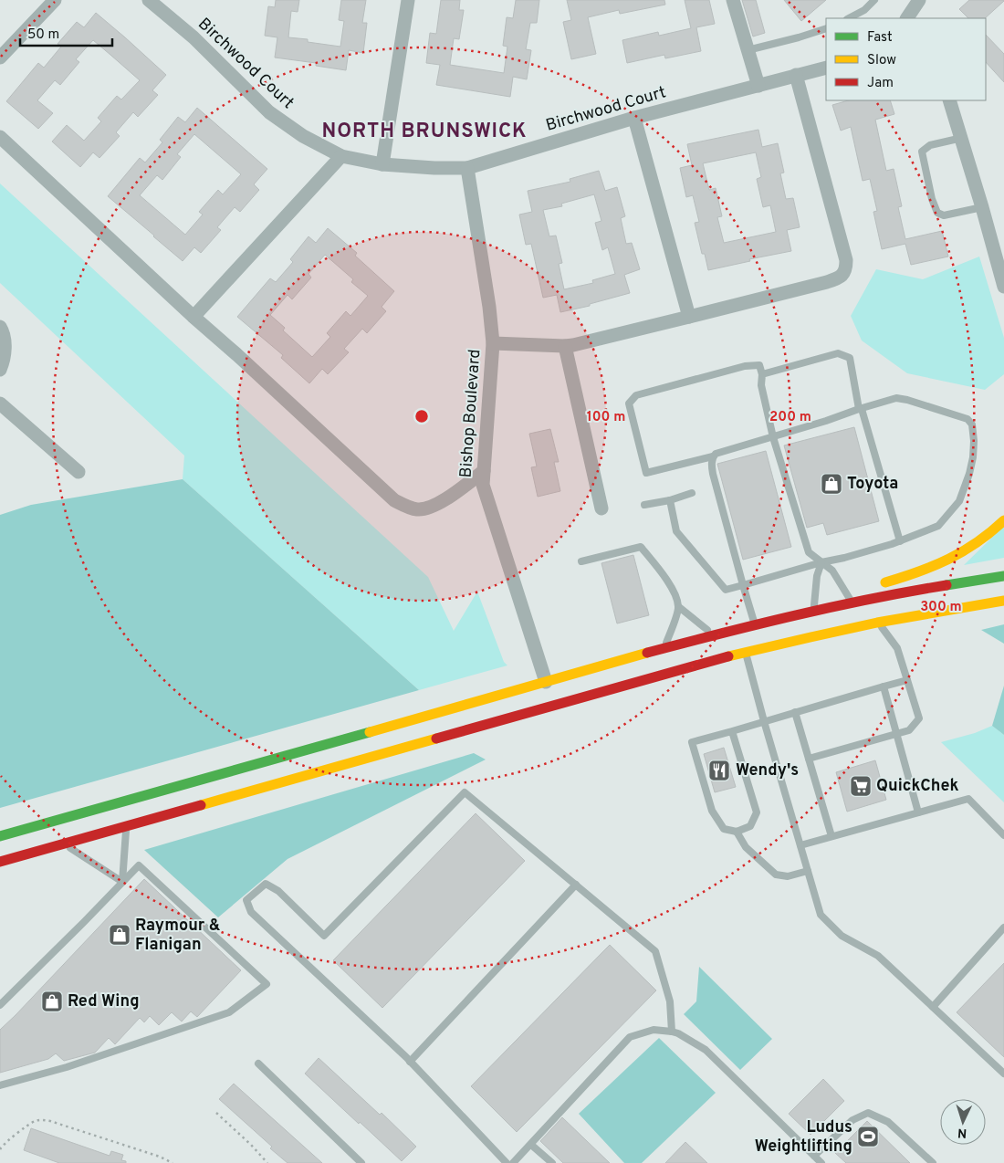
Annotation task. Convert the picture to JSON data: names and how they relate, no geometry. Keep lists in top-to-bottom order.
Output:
{
  "streets": {
    "street": ["Birchwood Court", "Bishop Boulevard"]
  },
  "crossings": [
    ["Birchwood Court", "Bishop Boulevard"]
  ],
  "districts": ["NORTH BRUNSWICK"],
  "places": {
    "shop": ["Toyota", "Raymour & Flanigan", "Red Wing"],
    "restaurant": ["Wendy's"],
    "supermarket": ["QuickChek"],
    "sports": ["Ludus Weightlifting"]
  },
  "legend": ["Fast", "Slow", "Jam"],
  "scale_bar": "50 m",
  "north": "bottom",
  "rings": ["100 m", "200 m", "300 m"]
}
